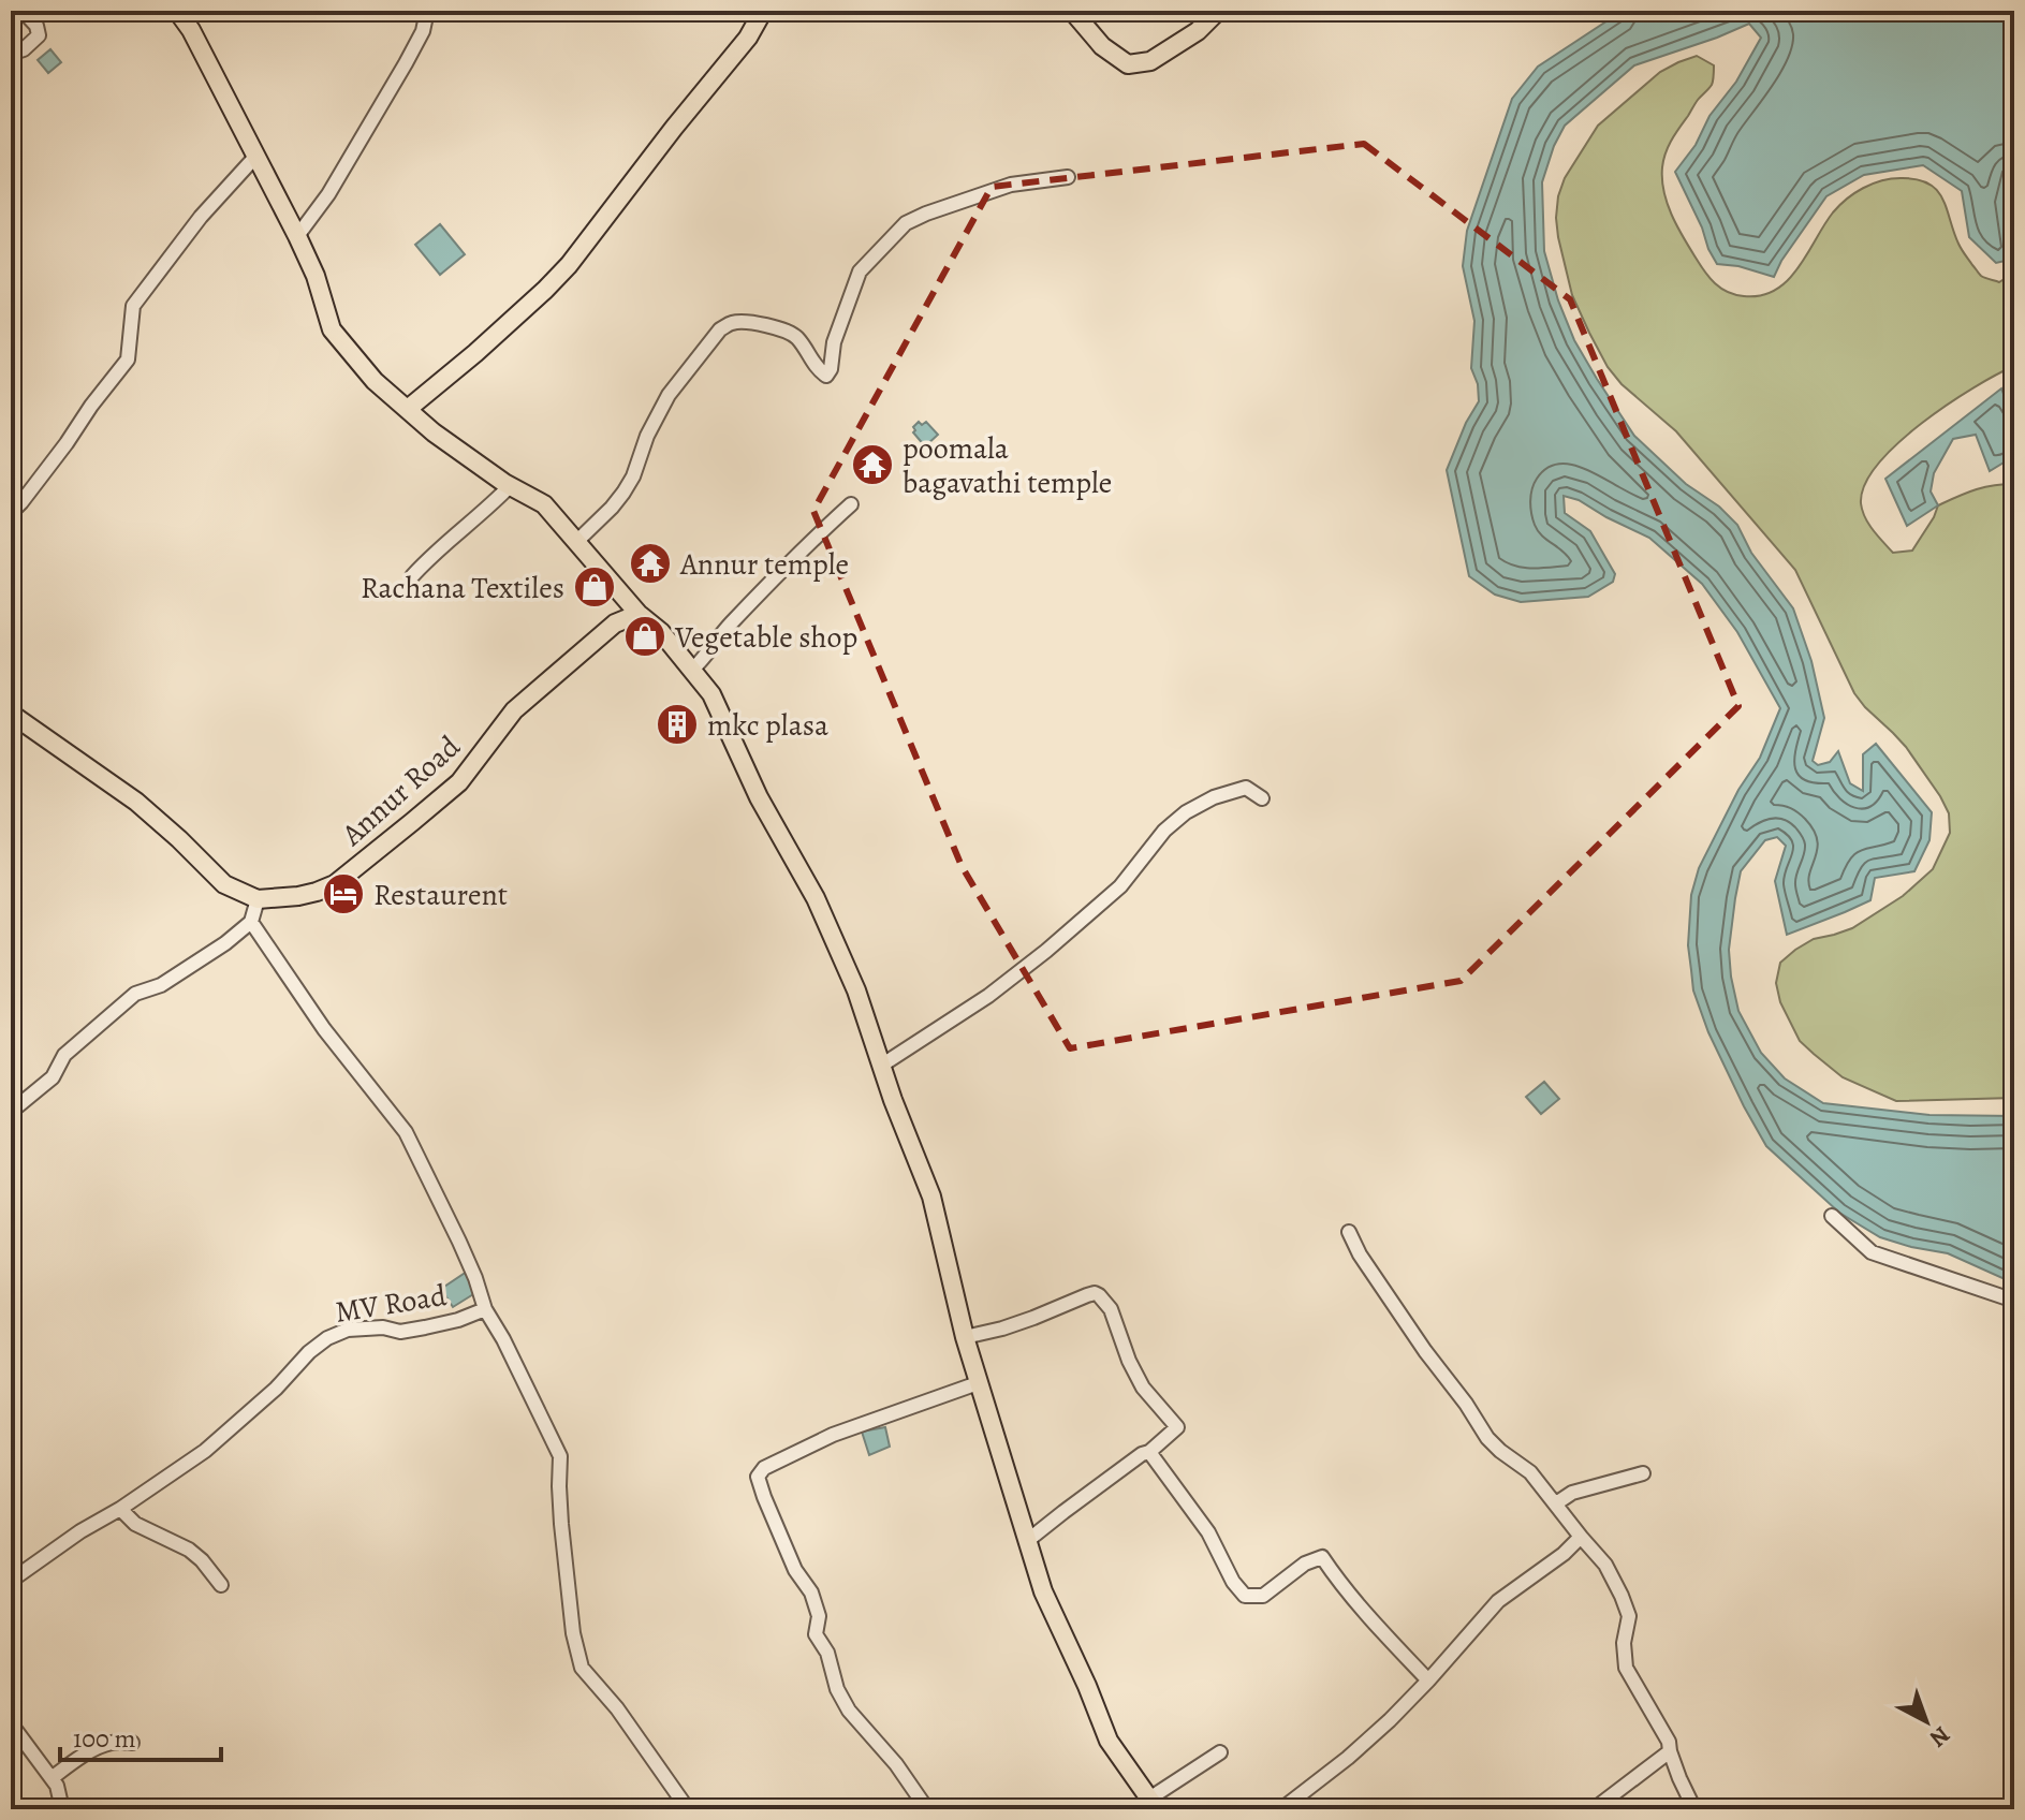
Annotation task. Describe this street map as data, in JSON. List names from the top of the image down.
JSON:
{
  "streets": {
    "main road": ["Annur Road"],
    "street": ["MV Road"]
  },
  "places": {
    "temple": ["poomala bagavathi temple", "Annur temple"],
    "shop": ["Rachana Textiles", "Vegetable shop"],
    "building": ["mkc plasa"],
    "hotel": ["Restaurent"]
  },
  "scale_bar": "100 m",
  "north": "bottom right"
}
